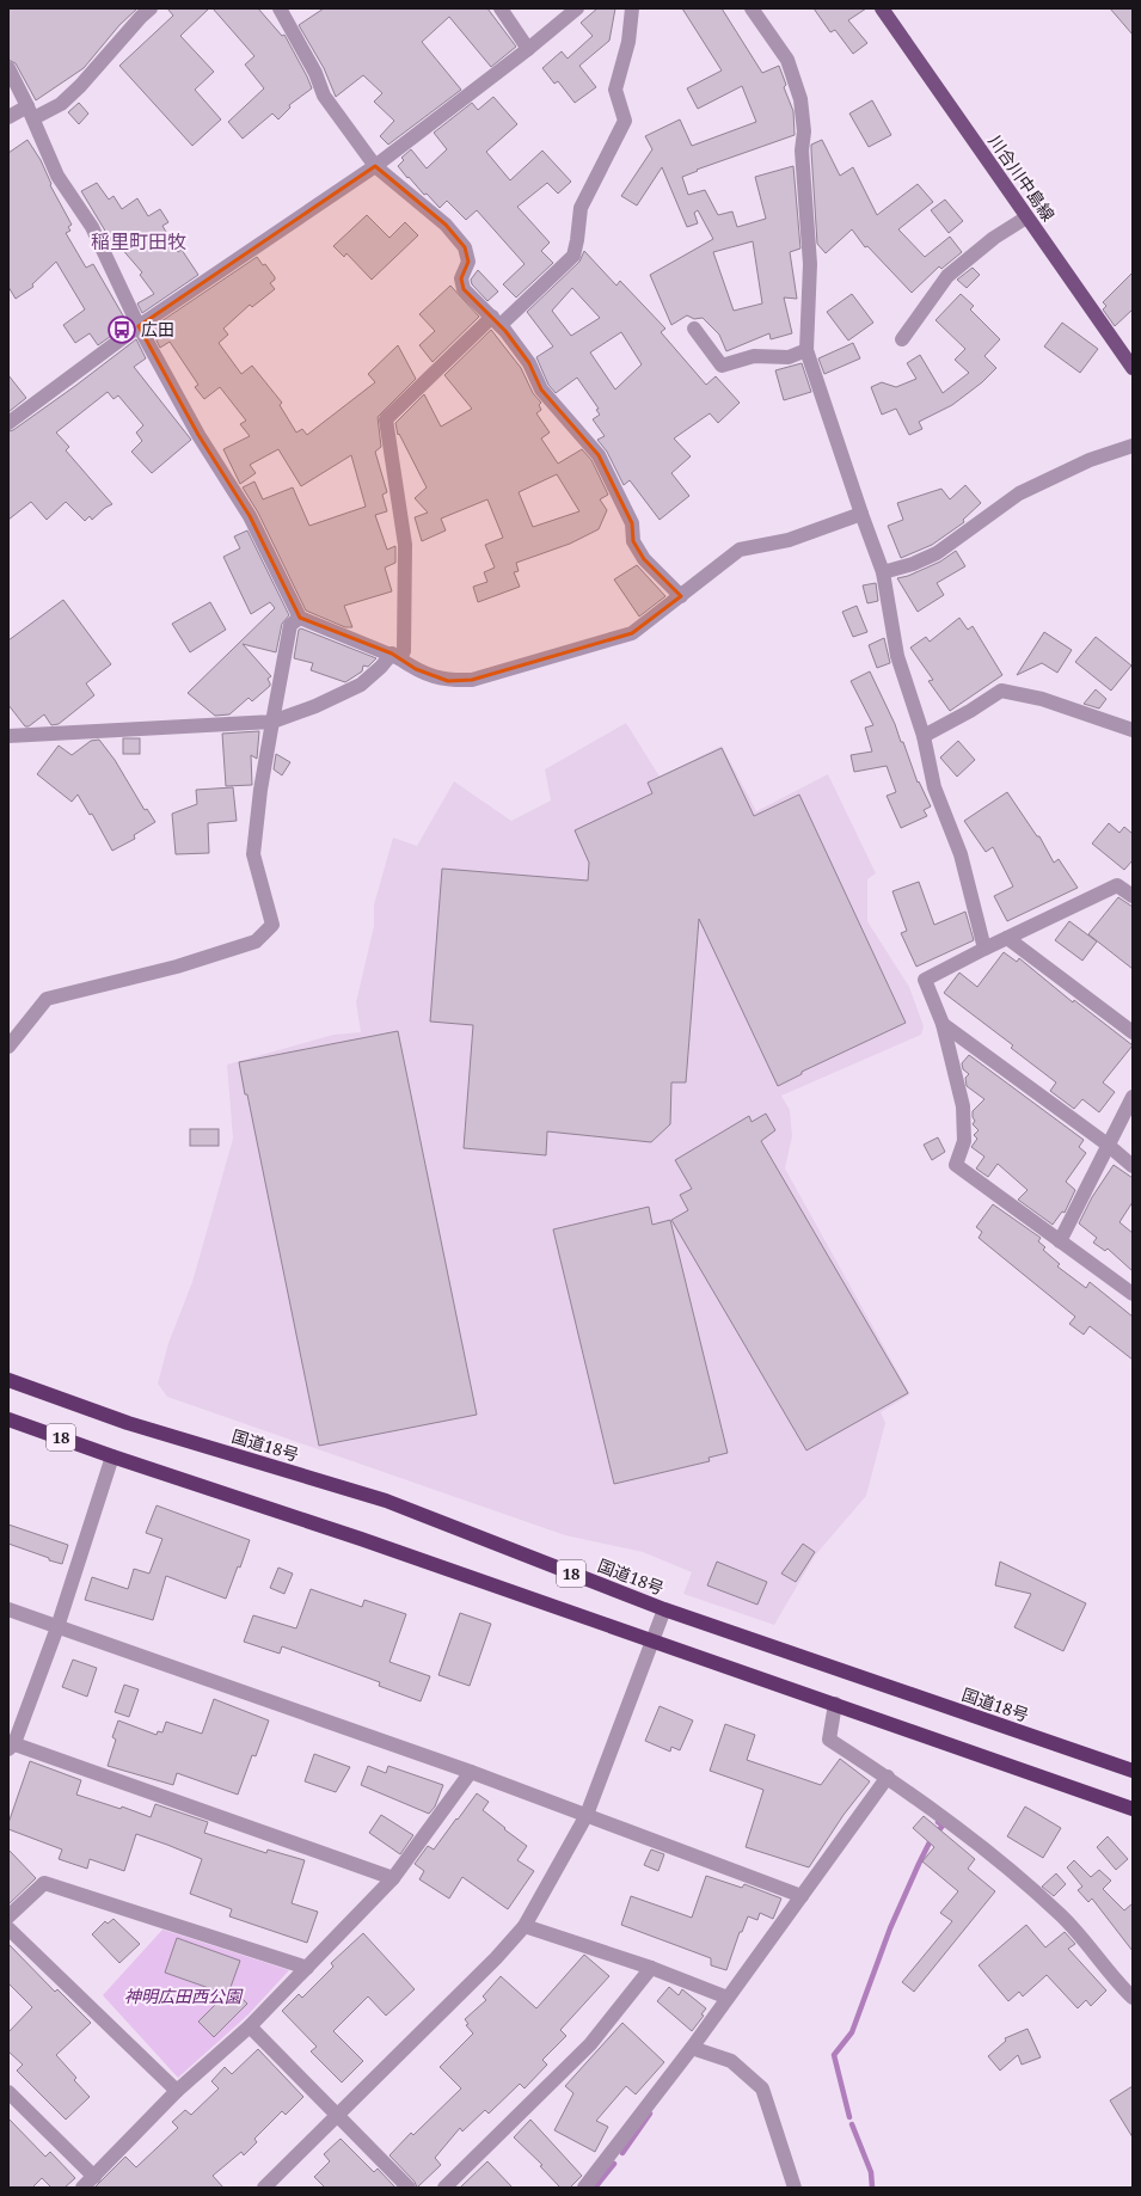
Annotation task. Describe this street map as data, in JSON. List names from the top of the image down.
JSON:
{
  "streets": {
    "highway": ["18", "国道18号"],
    "main road": ["川合川中島線"]
  },
  "districts": ["稲里町田牧"],
  "parks": ["神明広田西公園"],
  "places": {
    "bus stop": ["広田"]
  }
}
